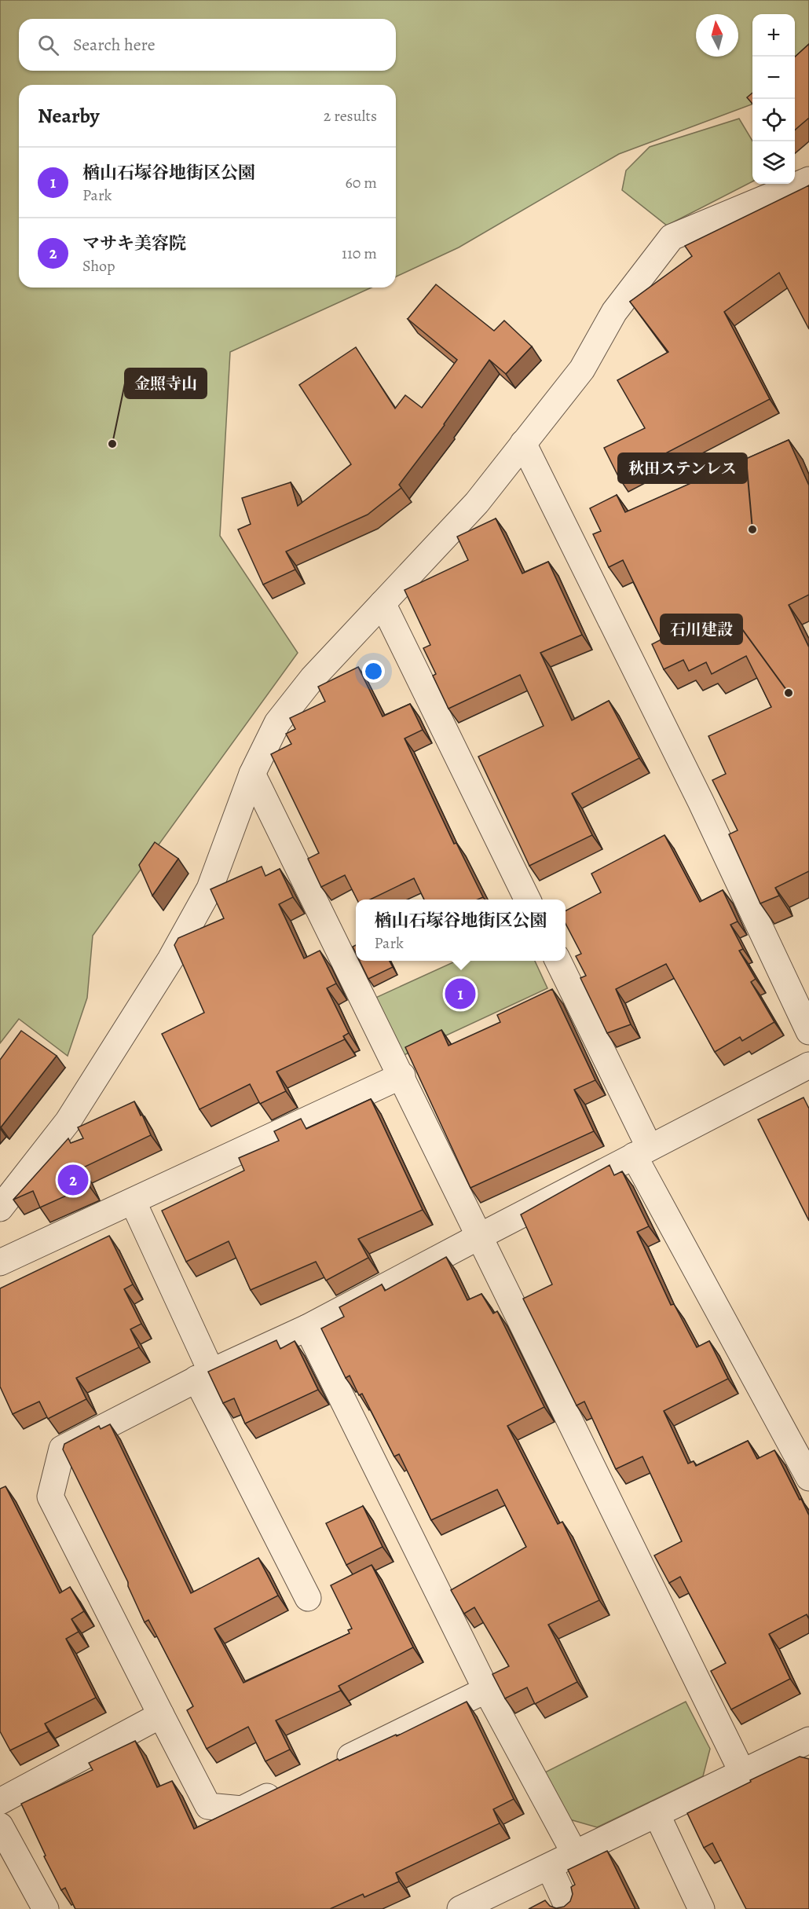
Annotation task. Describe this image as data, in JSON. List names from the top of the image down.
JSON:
{
  "places": ["金照寺山", "秋田ステンレス", "石川建設"],
  "north": "top",
  "page": {
    "map_buttons": ["+", "−"],
    "search": "Search here",
    "heading": ["Nearby", "2 results"],
    "list": [
      {
        "mark": "1",
        "name": "楢山石塚谷地街区公園",
        "note": "Park",
        "value": "60 m"
      },
      {
        "mark": "2",
        "name": "マサキ美容院",
        "note": "Shop",
        "value": "110 m"
      }
    ],
    "popup": ["楢山石塚谷地街区公園", "Park"],
    "pins": ["1", "2"]
  }
}
